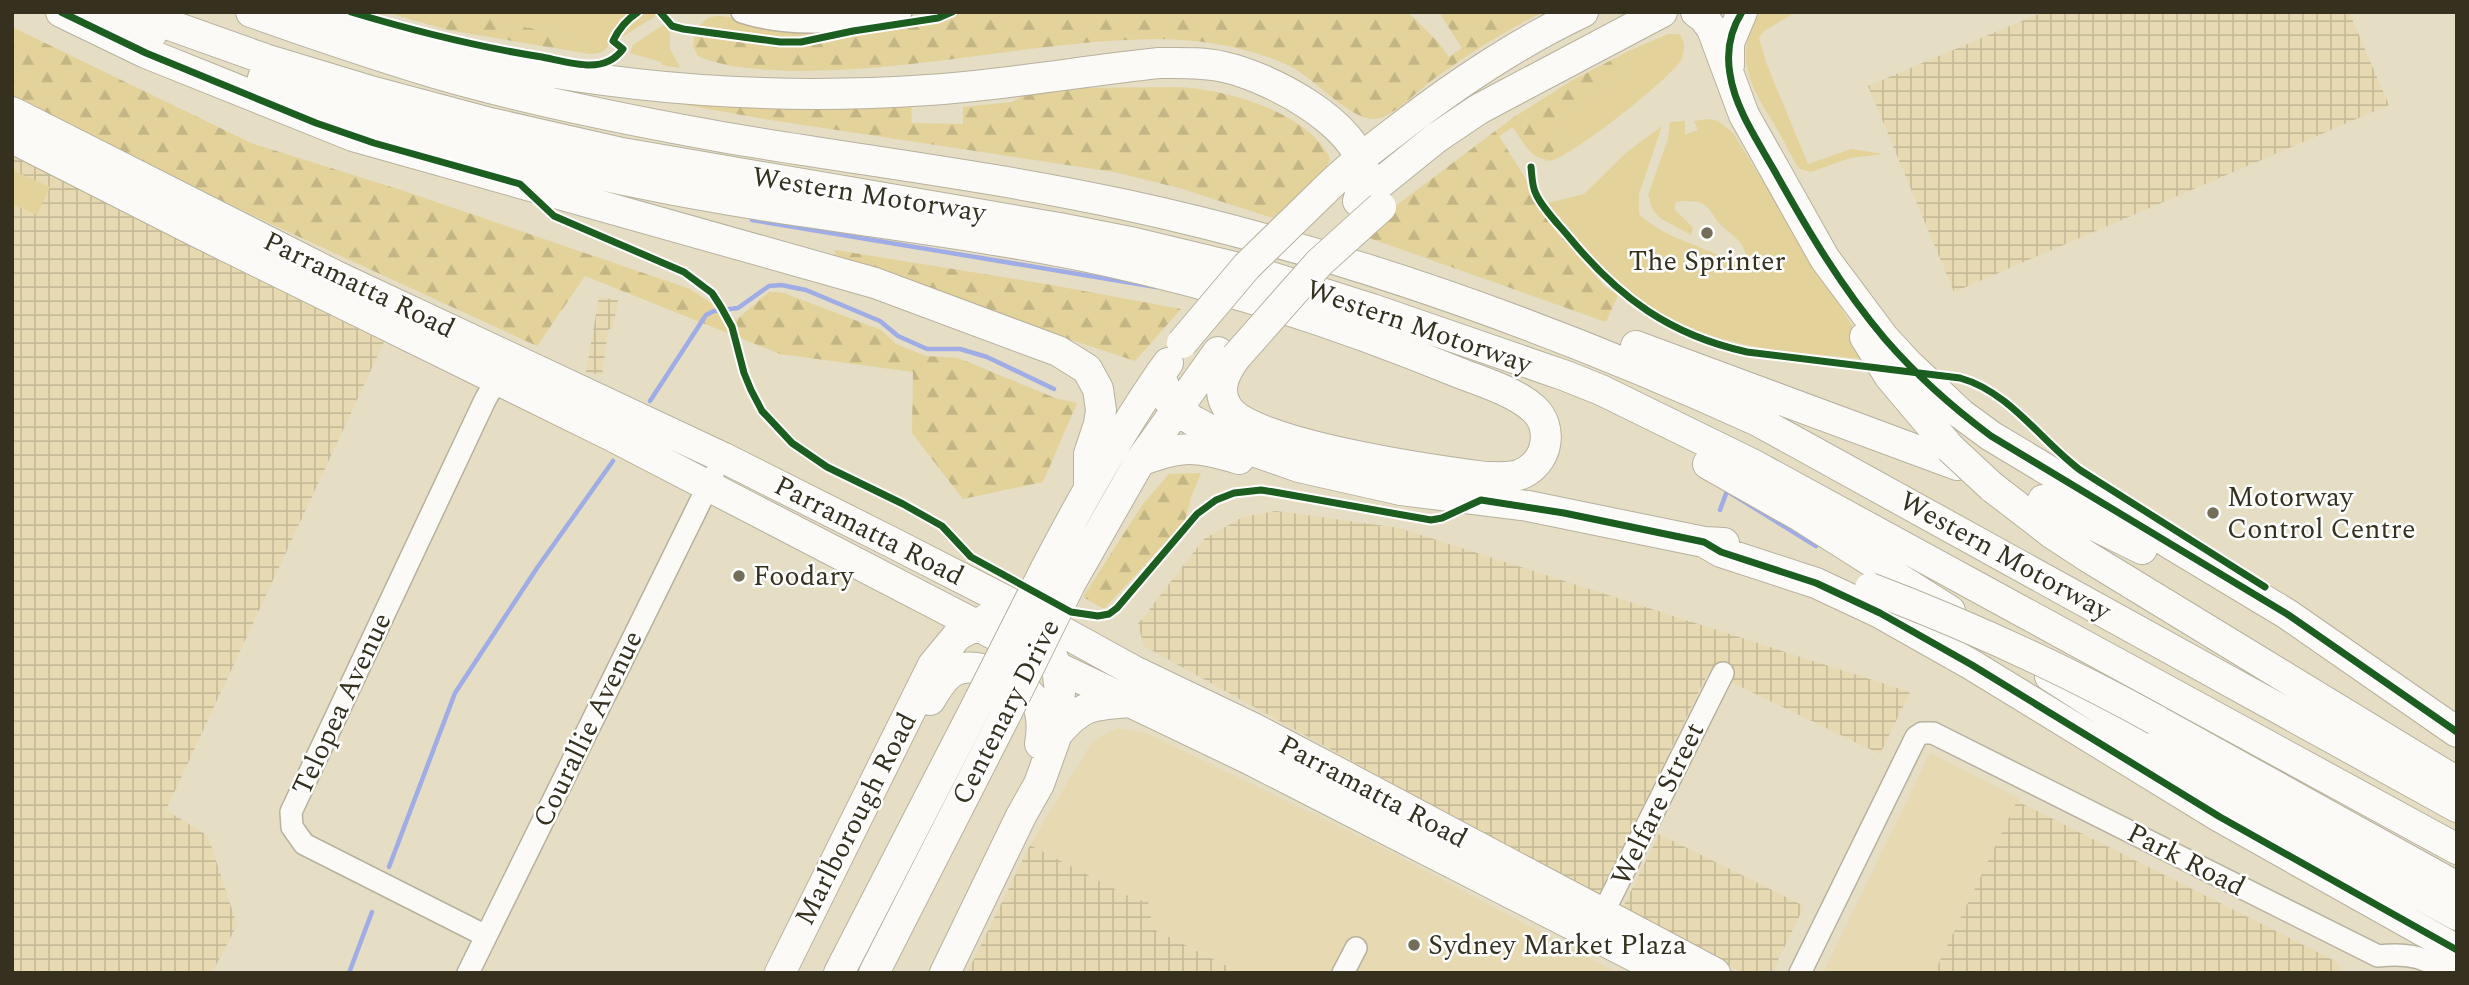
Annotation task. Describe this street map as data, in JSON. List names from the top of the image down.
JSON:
{
  "streets": {
    "highway": [
      "Western Motorway",
      "Parramatta Road",
      "Centenary Drive",
      "Marlborough Road"
    ],
    "street": [
      "Telopea Avenue",
      "Courallie Avenue",
      "Welfare Street",
      "Park Road"
    ]
  },
  "crossings": [
    ["Parramatta Road", "Telopea Avenue"],
    ["Parramatta Road", "Courallie Avenue"],
    ["Parramatta Road", "Welfare Street"],
    ["Parramatta Road", "Marlborough Road"],
    ["Telopea Avenue", "Courallie Avenue"]
  ],
  "places": [
    "The Sprinter",
    "Motorway Control Centre",
    "Foodary",
    "Sydney Market Plaza"
  ]
}
